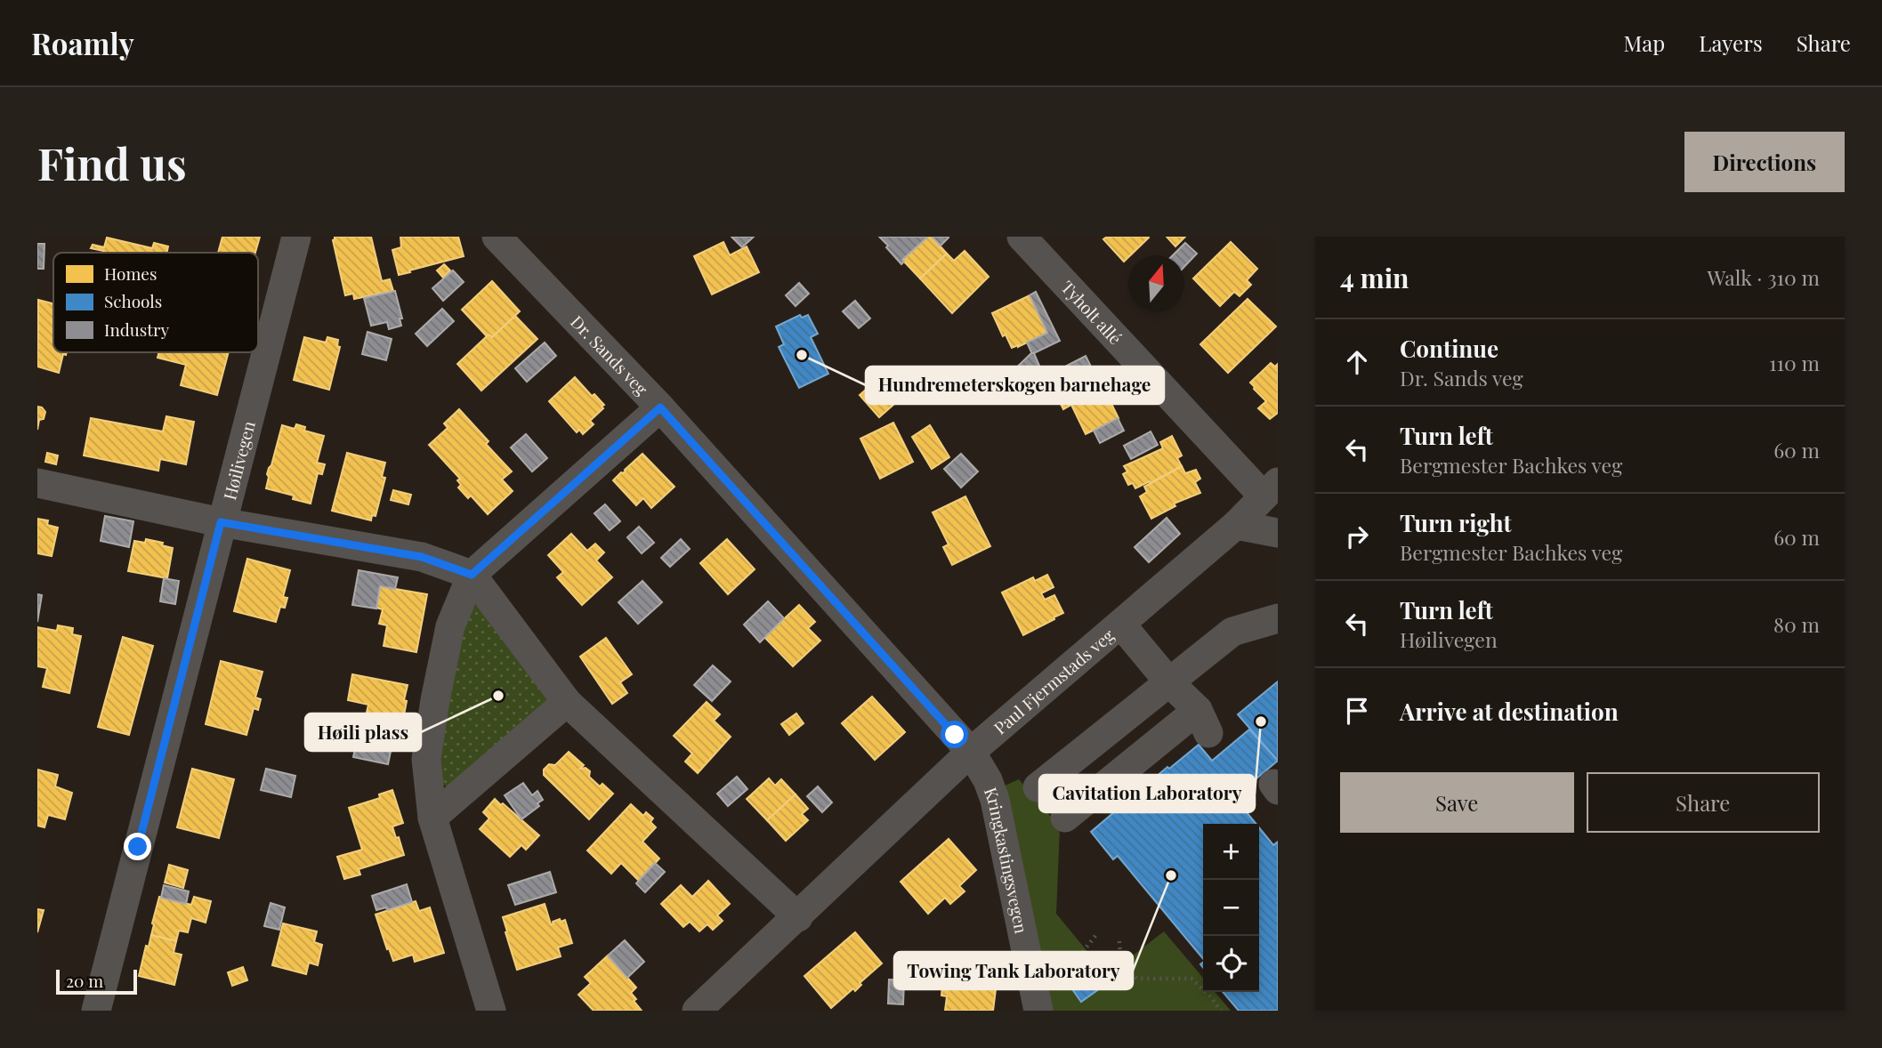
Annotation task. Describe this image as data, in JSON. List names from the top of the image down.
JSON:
{
  "streets": {
    "street": [
      "Tyholt allé",
      "Dr. Sands veg",
      "Høilivegen",
      "Paul Fjermstads veg",
      "Kringkastingsvegen"
    ]
  },
  "crossings": [
    ["Tyholt allé", "Paul Fjermstads veg"],
    ["Dr. Sands veg", "Paul Fjermstads veg"],
    ["Dr. Sands veg", "Kringkastingsvegen"],
    ["Paul Fjermstads veg", "Kringkastingsvegen"]
  ],
  "places": [
    "Hundremeterskogen barnehage",
    "Høili plass",
    "Cavitation Laboratory",
    "Towing Tank Laboratory"
  ],
  "legend": ["Homes", "Schools", "Industry"],
  "scale_bar": "20 m",
  "north": "top",
  "page": {
    "header": "Roamly",
    "nav": ["Map", "Layers", "Share"],
    "buttons": [
      "Directions",
      ["Save", "Share"]
    ],
    "title": "Find us",
    "heading": ["4 min", "Walk · 310 m"],
    "list": [
      ["Continue", "Dr. Sands veg", "110 m"],
      ["Turn left", "Bergmester Bachkes veg", "60 m"],
      ["Turn right", "Bergmester Bachkes veg", "60 m"],
      ["Turn left", "Høilivegen", "80 m"],
      "Arrive at destination"
    ],
    "map_buttons": ["+", "−"],
    "scale": "20 m"
  }
}
